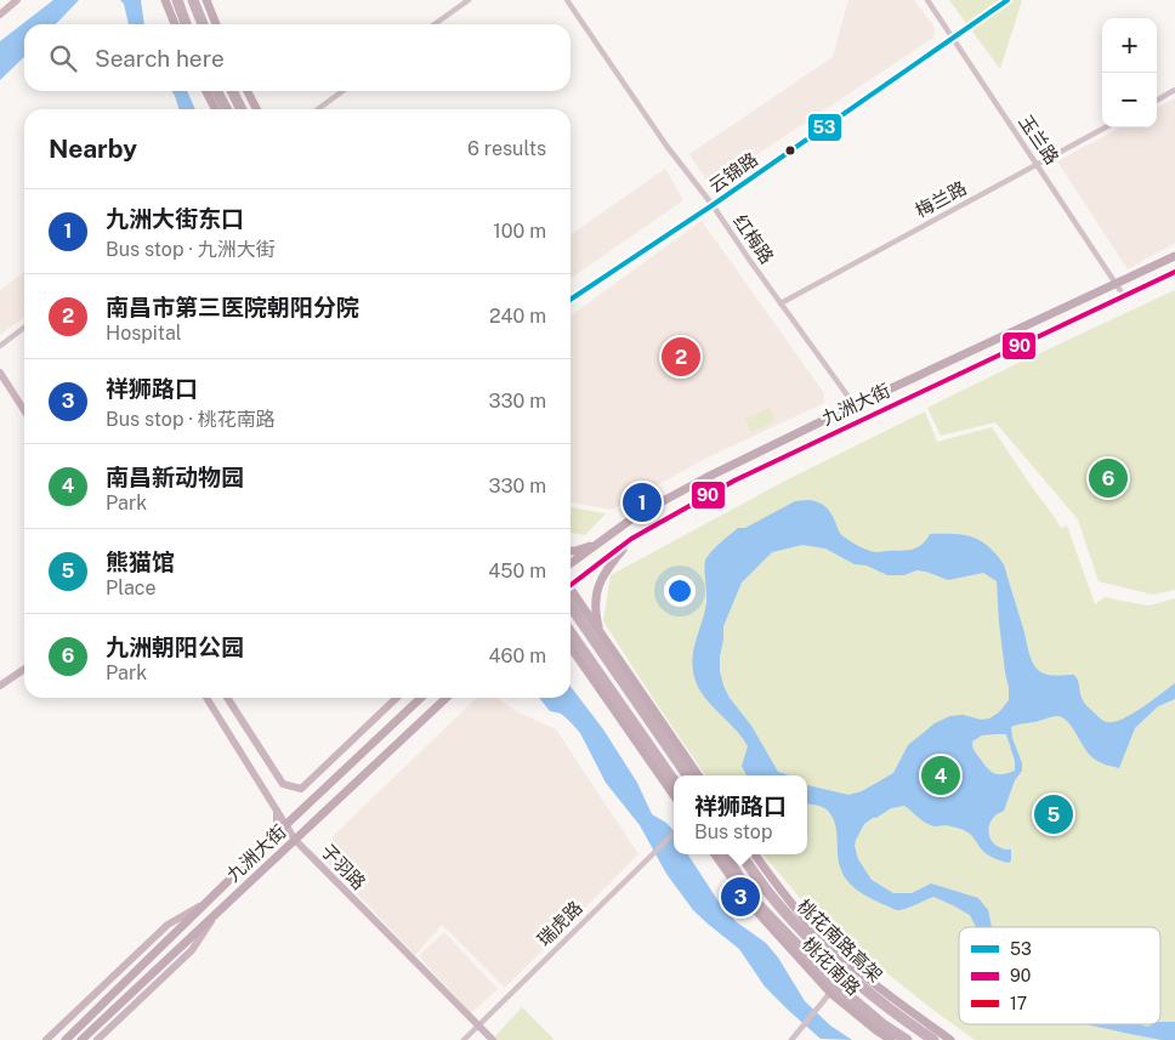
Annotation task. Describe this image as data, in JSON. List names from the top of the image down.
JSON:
{
  "streets": {
    "highway": ["桃花南路高架"],
    "main road": ["九洲大街", "桃花南路"],
    "street": [
      "玉兰路",
      "云锦路",
      "梅兰路",
      "红梅路",
      "子羽路",
      "瑞虎路"
    ]
  },
  "crossings": [
    ["玉兰路", "云锦路"],
    ["玉兰路", "梅兰路"],
    ["玉兰路", "九洲大街"],
    ["云锦路", "红梅路"],
    ["梅兰路", "红梅路"],
    ["红梅路", "九洲大街"],
    ["九洲大街", "子羽路"],
    ["子羽路", "瑞虎路"]
  ],
  "lines": ["transit line 53", "transit line 90"],
  "legend": ["53", "90", "17"],
  "page": {
    "map_buttons": ["+", "−"],
    "search": "Search here",
    "heading": ["Nearby", "6 results"],
    "list": [
      {
        "mark": "1",
        "name": "九洲大街东口",
        "note": "Bus stop · 九洲大街",
        "value": "100 m"
      },
      {
        "mark": "2",
        "name": "南昌市第三医院朝阳分院",
        "note": "Hospital",
        "value": "240 m"
      },
      {
        "mark": "3",
        "name": "祥狮路口",
        "note": "Bus stop · 桃花南路",
        "value": "330 m"
      },
      {
        "mark": "4",
        "name": "南昌新动物园",
        "note": "Park",
        "value": "330 m"
      },
      {
        "mark": "5",
        "name": "熊猫馆",
        "note": "Place",
        "value": "450 m"
      },
      {
        "mark": "6",
        "name": "九洲朝阳公园",
        "note": "Park",
        "value": "460 m"
      }
    ],
    "pins": [
      "2",
      "6",
      "1",
      "4",
      "5",
      "3"
    ],
    "popup": ["祥狮路口", "Bus stop"]
  }
}
